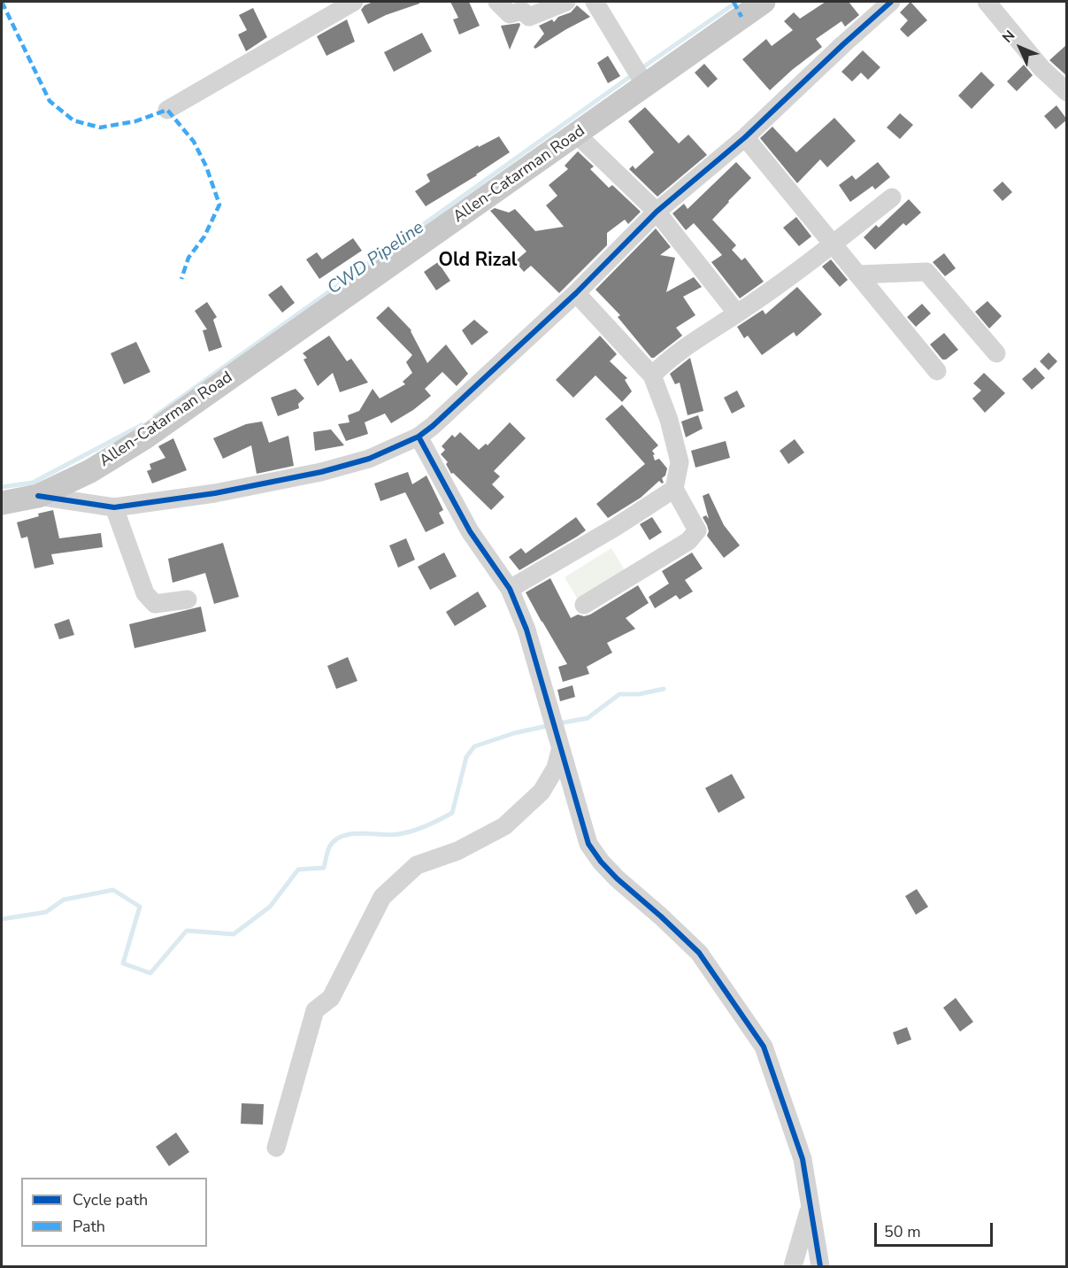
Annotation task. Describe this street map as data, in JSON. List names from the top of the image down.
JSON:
{
  "streets": {
    "main road": ["Allen-Catarman Road"]
  },
  "districts": ["Old Rizal"],
  "water": ["CWD Pipeline"],
  "legend": ["Cycle path", "Path"],
  "scale_bar": "50 m",
  "north": "top left"
}
